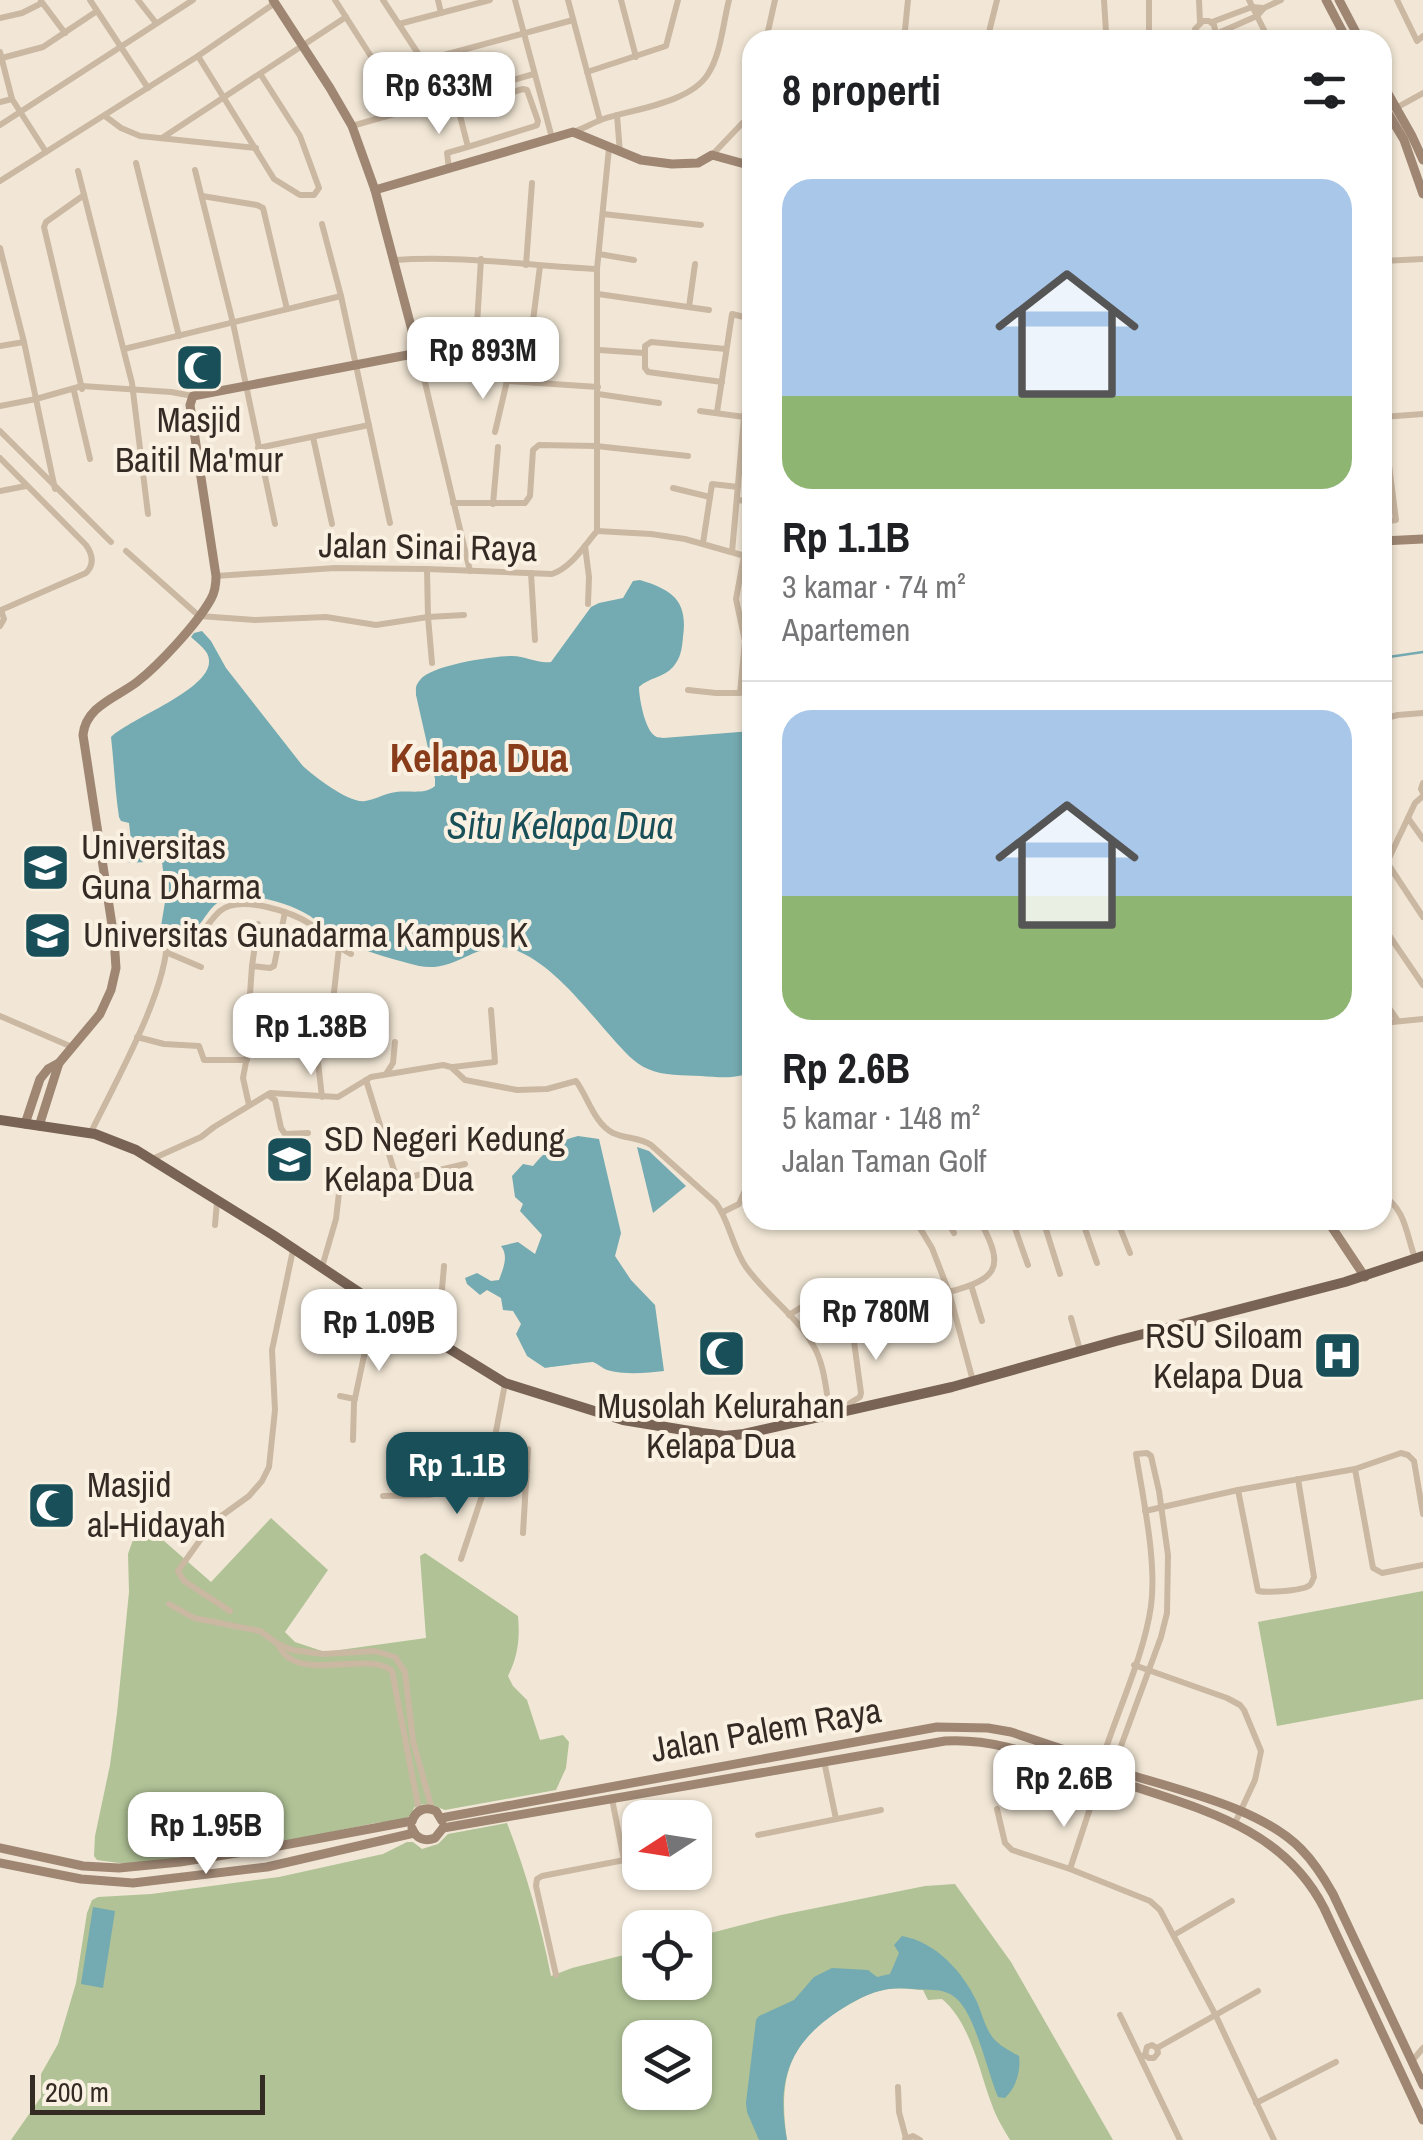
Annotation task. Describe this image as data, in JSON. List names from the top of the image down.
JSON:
{
  "streets": {
    "street": ["Jalan Sinai Raya", "Jalan Palem Raya"]
  },
  "districts": ["Kelapa Dua"],
  "water": ["Situ Kelapa Dua"],
  "places": {
    "mosque": ["Masjid Baitil Ma'mur", "Musolah Kelurahan Kelapa Dua", "Masjid al-Hidayah"],
    "school or university": ["Universitas Guna Dharma", "Universitas Gunadarma Kampus K", "SD Negeri Kedung Kelapa Dua"],
    "hospital": ["RSU Siloam Kelapa Dua"]
  },
  "scale_bar": "200 m",
  "north": "left",
  "page": {
    "heading": "8 properti",
    "price": [
      "Rp 633M",
      "Rp 893M",
      "Rp 1.38B",
      "Rp 780M",
      "Rp 1.09B",
      "Rp 1.1B",
      "Rp 2.6B",
      "Rp 1.95B"
    ],
    "list": [
      {
        "name": "Rp 1.1B",
        "note": "3 kamar · 74 m² · Apartemen"
      },
      {
        "name": "Rp 2.6B",
        "note": "5 kamar · 148 m² · Jalan Taman Golf"
      }
    ],
    "scale": "200 m"
  }
}
